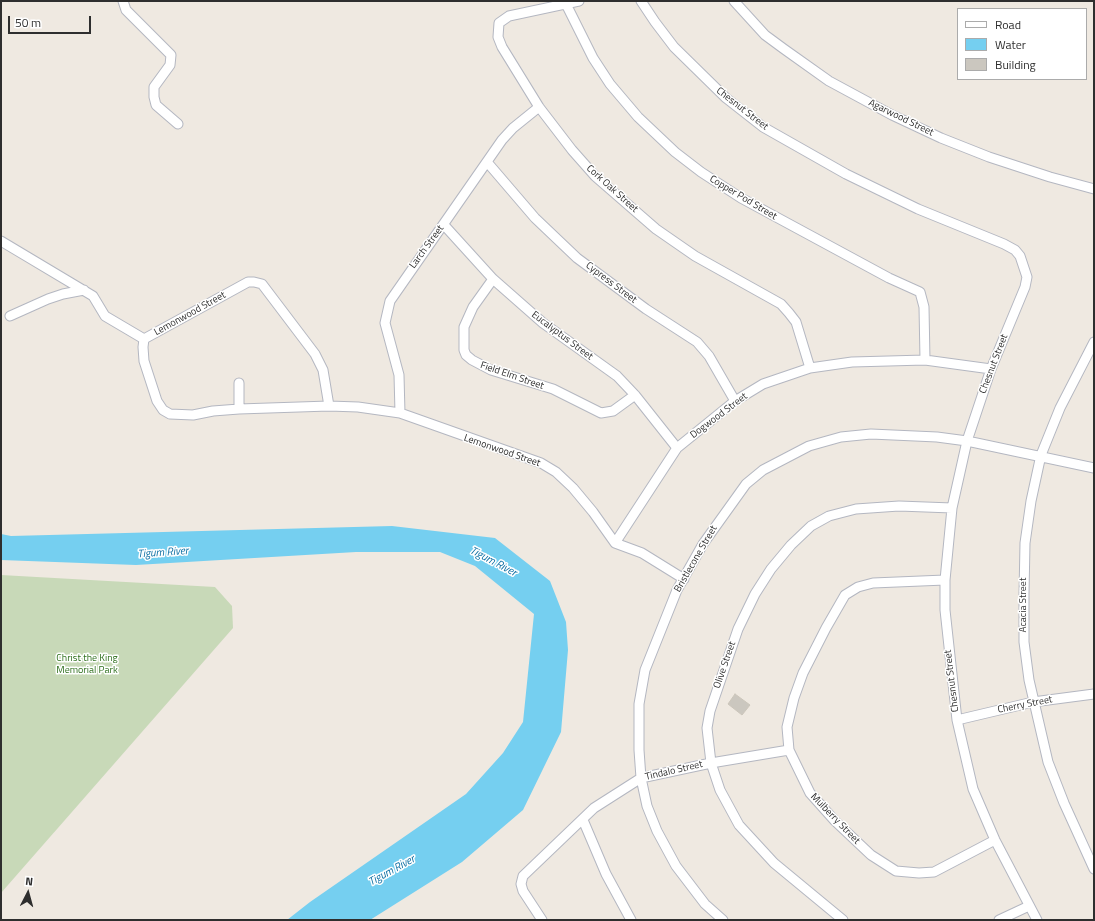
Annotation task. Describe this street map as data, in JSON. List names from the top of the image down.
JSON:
{
  "streets": {
    "street": [
      "Chesnut Street",
      "Agarwood Street",
      "Cork Oak Street",
      "Copper Pod Street",
      "Larch Street",
      "Cypress Street",
      "Lemonwood Street",
      "Eucalyptus Street",
      "Field Elm Street",
      "Dogwood Street",
      "Bristlecone Street",
      "Acacia Street",
      "Olive Street",
      "Cherry Street",
      "Tindalo Street",
      "Mulberry Street"
    ]
  },
  "crossings": [
    ["Chesnut Street", "Dogwood Street"],
    ["Chesnut Street", "Bristlecone Street"],
    ["Chesnut Street", "Olive Street"],
    ["Chesnut Street", "Cherry Street"],
    ["Chesnut Street", "Mulberry Street"],
    ["Cork Oak Street", "Copper Pod Street"],
    ["Cork Oak Street", "Larch Street"],
    ["Cork Oak Street", "Dogwood Street"],
    ["Copper Pod Street", "Dogwood Street"],
    ["Larch Street", "Cypress Street"],
    ["Larch Street", "Lemonwood Street"],
    ["Larch Street", "Eucalyptus Street"],
    ["Cypress Street", "Dogwood Street"],
    ["Lemonwood Street", "Dogwood Street"],
    ["Eucalyptus Street", "Field Elm Street"],
    ["Eucalyptus Street", "Dogwood Street"],
    ["Bristlecone Street", "Acacia Street"],
    ["Bristlecone Street", "Tindalo Street"],
    ["Acacia Street", "Cherry Street"],
    ["Olive Street", "Tindalo Street"],
    ["Tindalo Street", "Mulberry Street"]
  ],
  "water": ["Tigum River"],
  "parks": ["Christ the King Memorial Park"],
  "legend": ["Road", "Water", "Building"],
  "scale_bar": "50 m",
  "north": "top"
}
